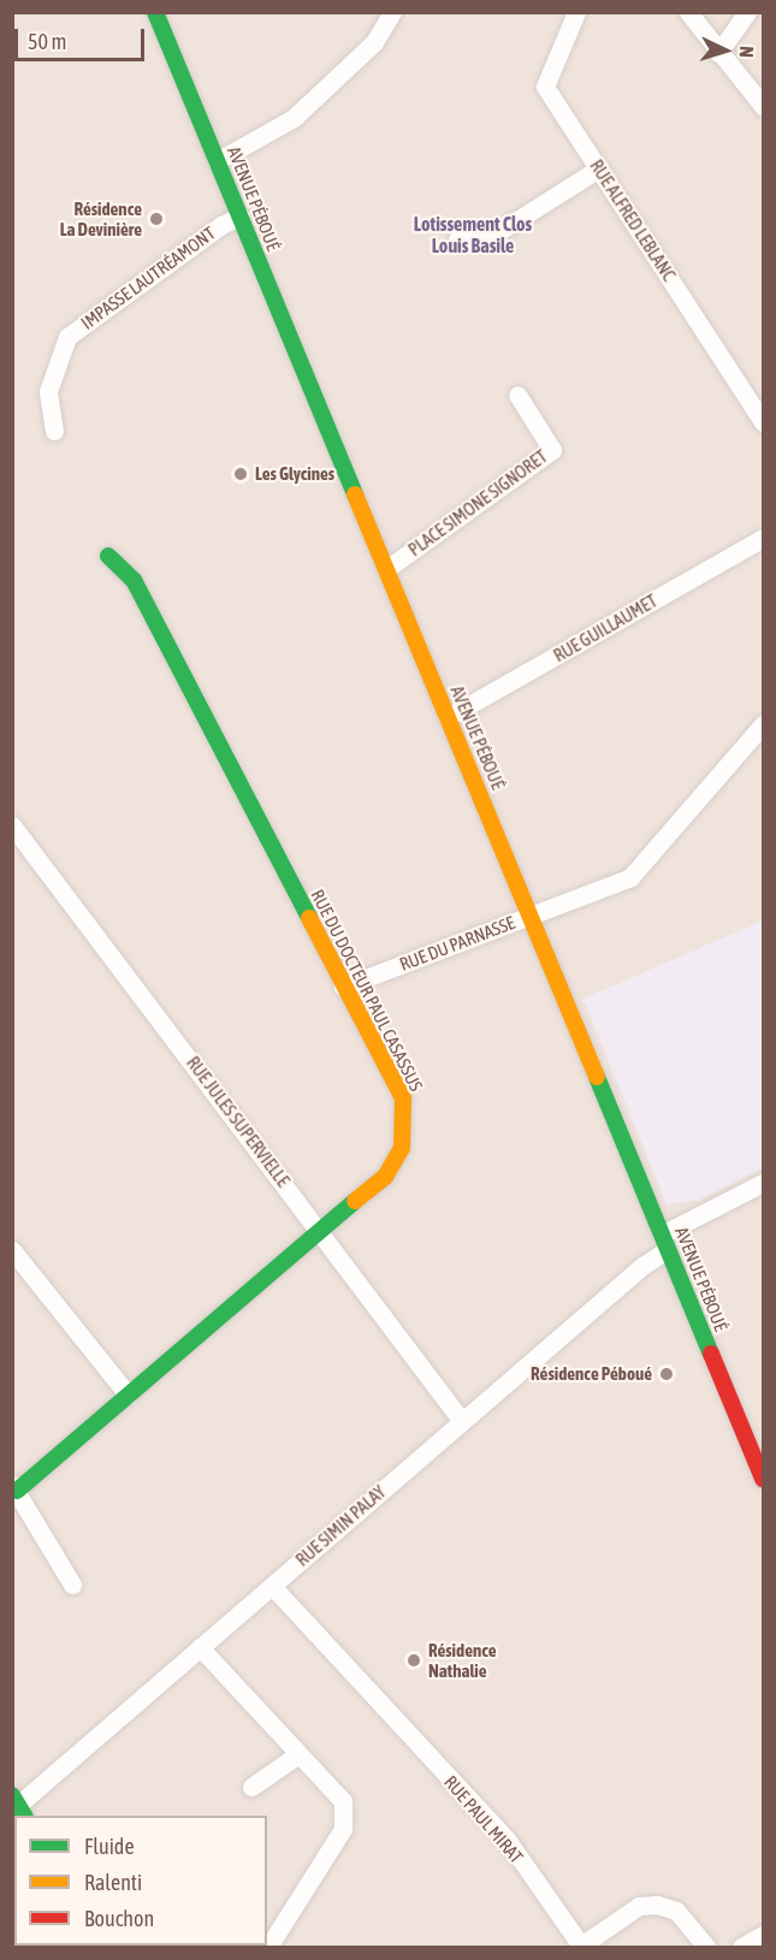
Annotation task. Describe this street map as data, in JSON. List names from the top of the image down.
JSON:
{
  "streets": {
    "street": [
      "AVENUE PÉBOUÉ",
      "RUE ALFRED LEBLANC",
      "IMPASSE LAUTRÉAMONT",
      "PLACE SIMONE SIGNORET",
      "RUE GUILLAUMET",
      "RUE DU PARNASSE",
      "RUE DU DOCTEUR PAUL CASASSUS",
      "RUE JULES SUPERVIELLE",
      "RUE SIMIN PALAY",
      "RUE PAUL MIRAT"
    ]
  },
  "crossings": [
    ["AVENUE PÉBOUÉ", "IMPASSE LAUTRÉAMONT"],
    ["AVENUE PÉBOUÉ", "PLACE SIMONE SIGNORET"],
    ["AVENUE PÉBOUÉ", "RUE GUILLAUMET"],
    ["AVENUE PÉBOUÉ", "RUE DU PARNASSE"],
    ["AVENUE PÉBOUÉ", "RUE SIMIN PALAY"],
    ["RUE DU PARNASSE", "RUE DU DOCTEUR PAUL CASASSUS"],
    ["RUE DU DOCTEUR PAUL CASASSUS", "RUE JULES SUPERVIELLE"],
    ["RUE JULES SUPERVIELLE", "RUE SIMIN PALAY"],
    ["RUE SIMIN PALAY", "RUE PAUL MIRAT"]
  ],
  "districts": ["Lotissement Clos Louis Basile"],
  "places": [
    "Résidence La Devinière",
    "Les Glycines",
    "Résidence Péboué",
    "Résidence Nathalie"
  ],
  "legend": ["Fluide", "Ralenti", "Bouchon"],
  "scale_bar": "50 m",
  "north": "right"
}
